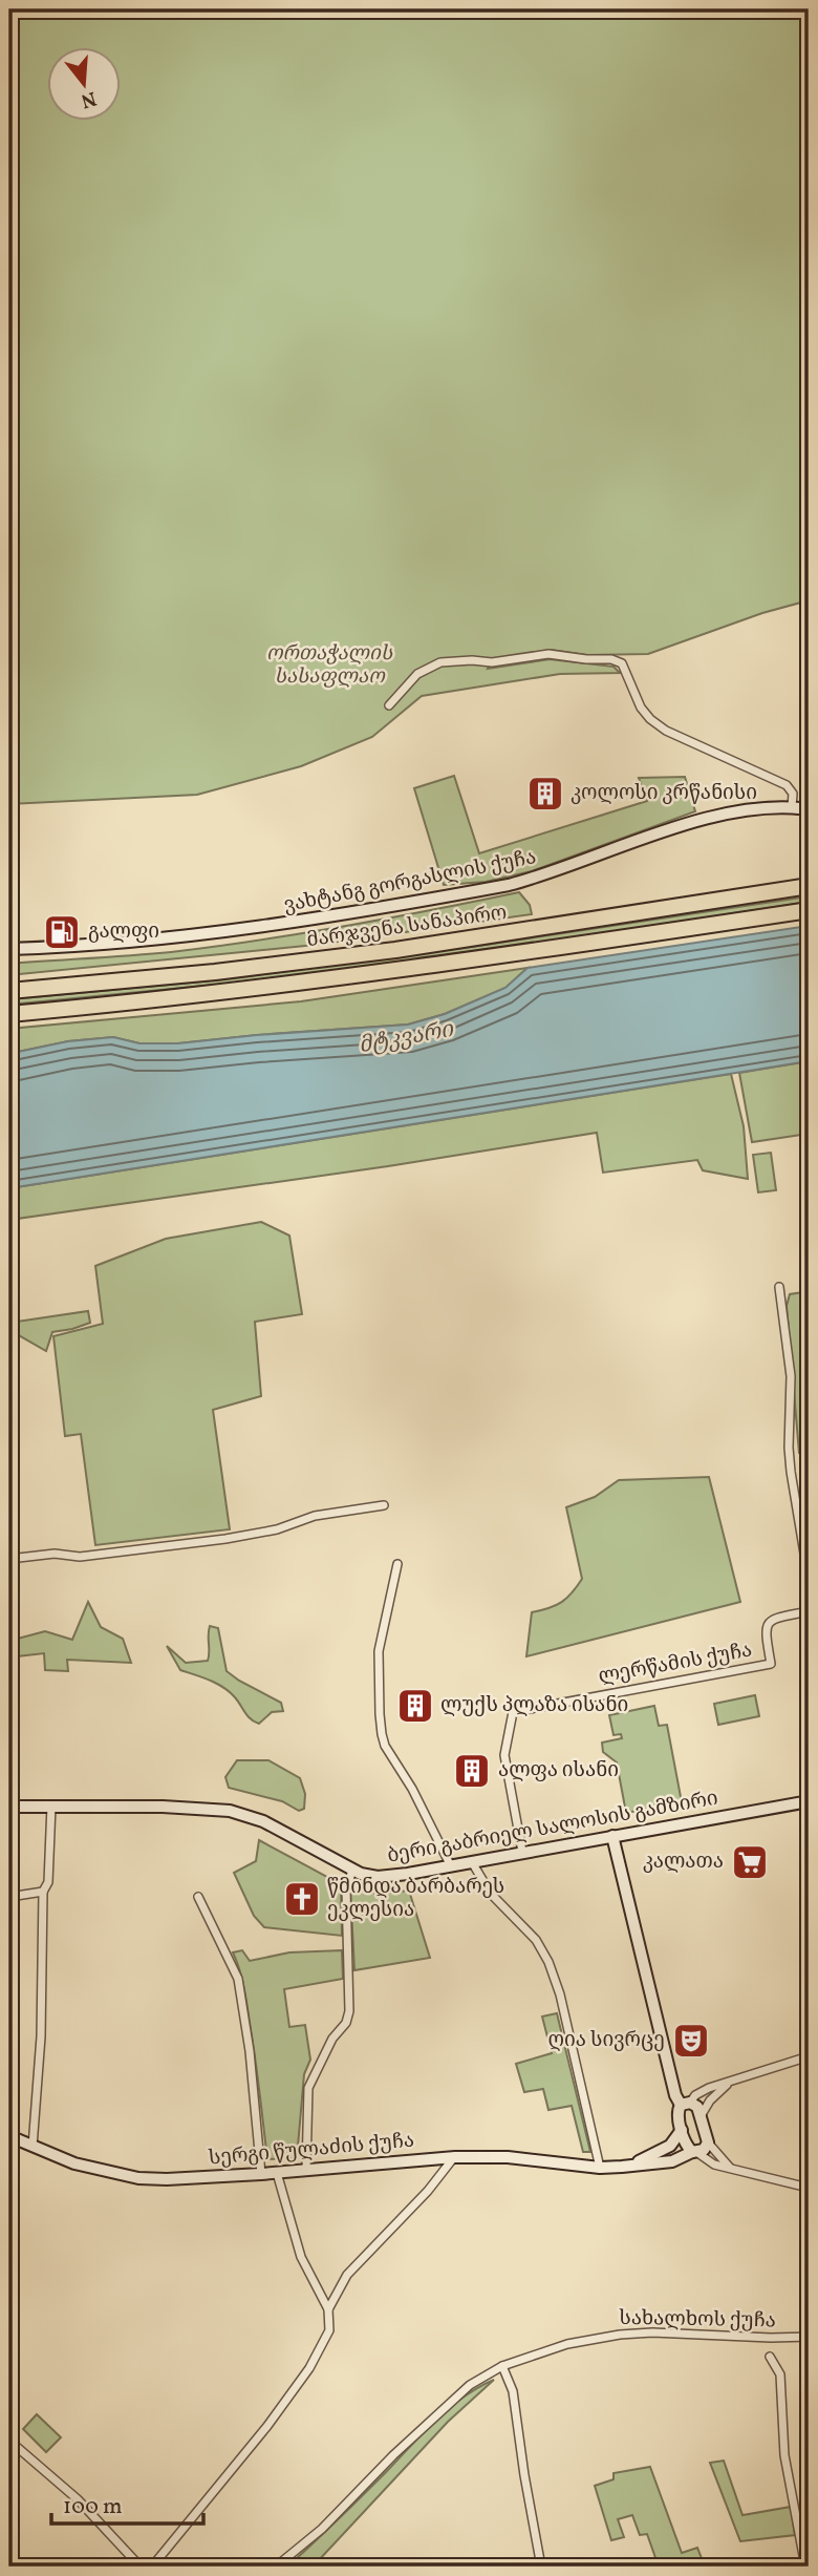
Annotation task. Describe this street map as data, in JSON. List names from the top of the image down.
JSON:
{
  "streets": {
    "highway": ["მარჯვენა სანაპირო"],
    "street": [
      "ვახტანგ გორგასლის ქუჩა",
      "ლერწამის ქუჩა",
      "ბერი გაბრიელ სალოსის გამზირი",
      "სერგი წულაძის ქუჩა",
      "სახალხოს ქუჩა"
    ]
  },
  "crossings": [
    ["ლერწამის ქუჩა", "ბერი გაბრიელ სალოსის გამზირი"]
  ],
  "water": ["მტკვარი"],
  "parks": ["ორთაჭალის სასაფლაო"],
  "places": {
    "building": ["კოლოსი კრწანისი", "ლუქს პლაზა ისანი", "ალფა ისანი"],
    "fuel station": ["გალფი"],
    "supermarket": ["კალათა"],
    "church": ["წმინდა ბარბარეს ეკლესია"],
    "theatre": ["ღია სივრცე"]
  },
  "scale_bar": "100 m",
  "north": "bottom"
}
